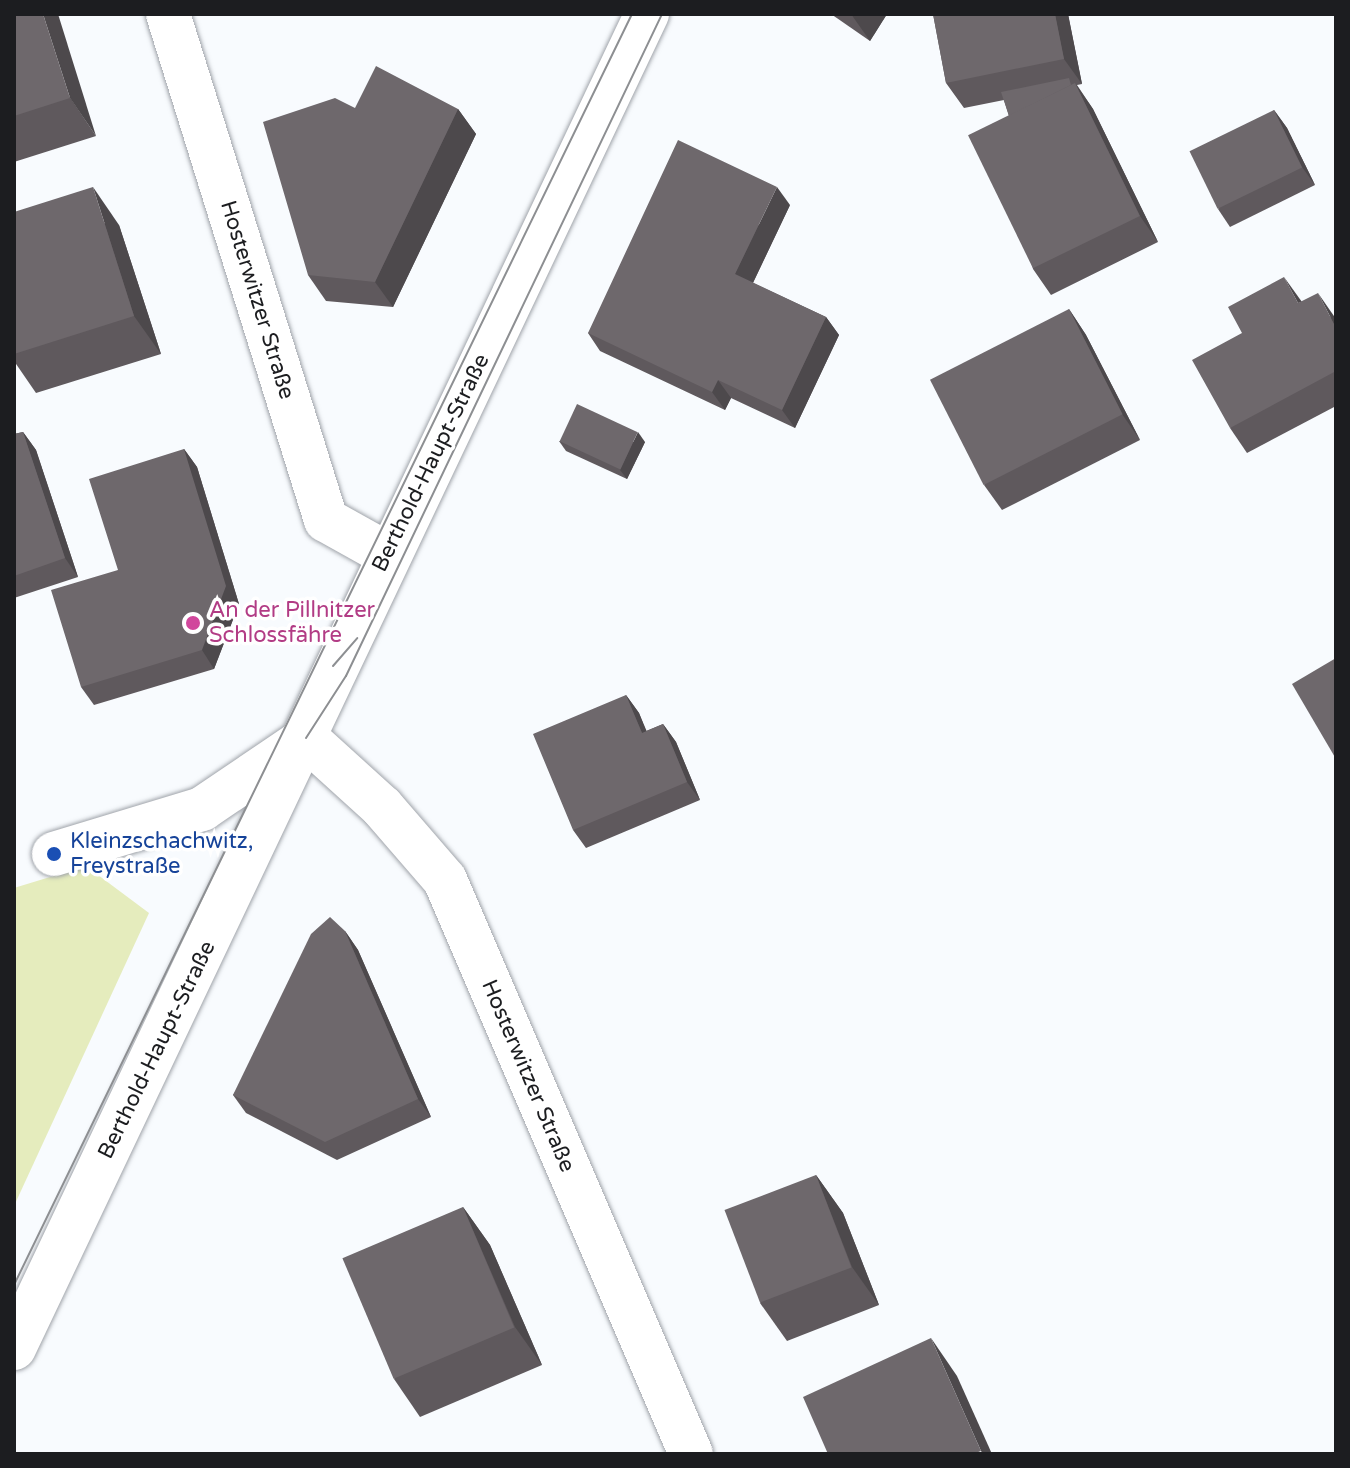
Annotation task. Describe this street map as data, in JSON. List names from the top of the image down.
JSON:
{
  "streets": {
    "street": ["Hosterwitzer Straße", "Berthold-Haupt-Straße"]
  },
  "crossings": [
    ["Hosterwitzer Straße", "Berthold-Haupt-Straße"]
  ],
  "places": ["An der Pillnitzer Schlossfähre", "Kleinzschachwitz, Freystraße"]
}
